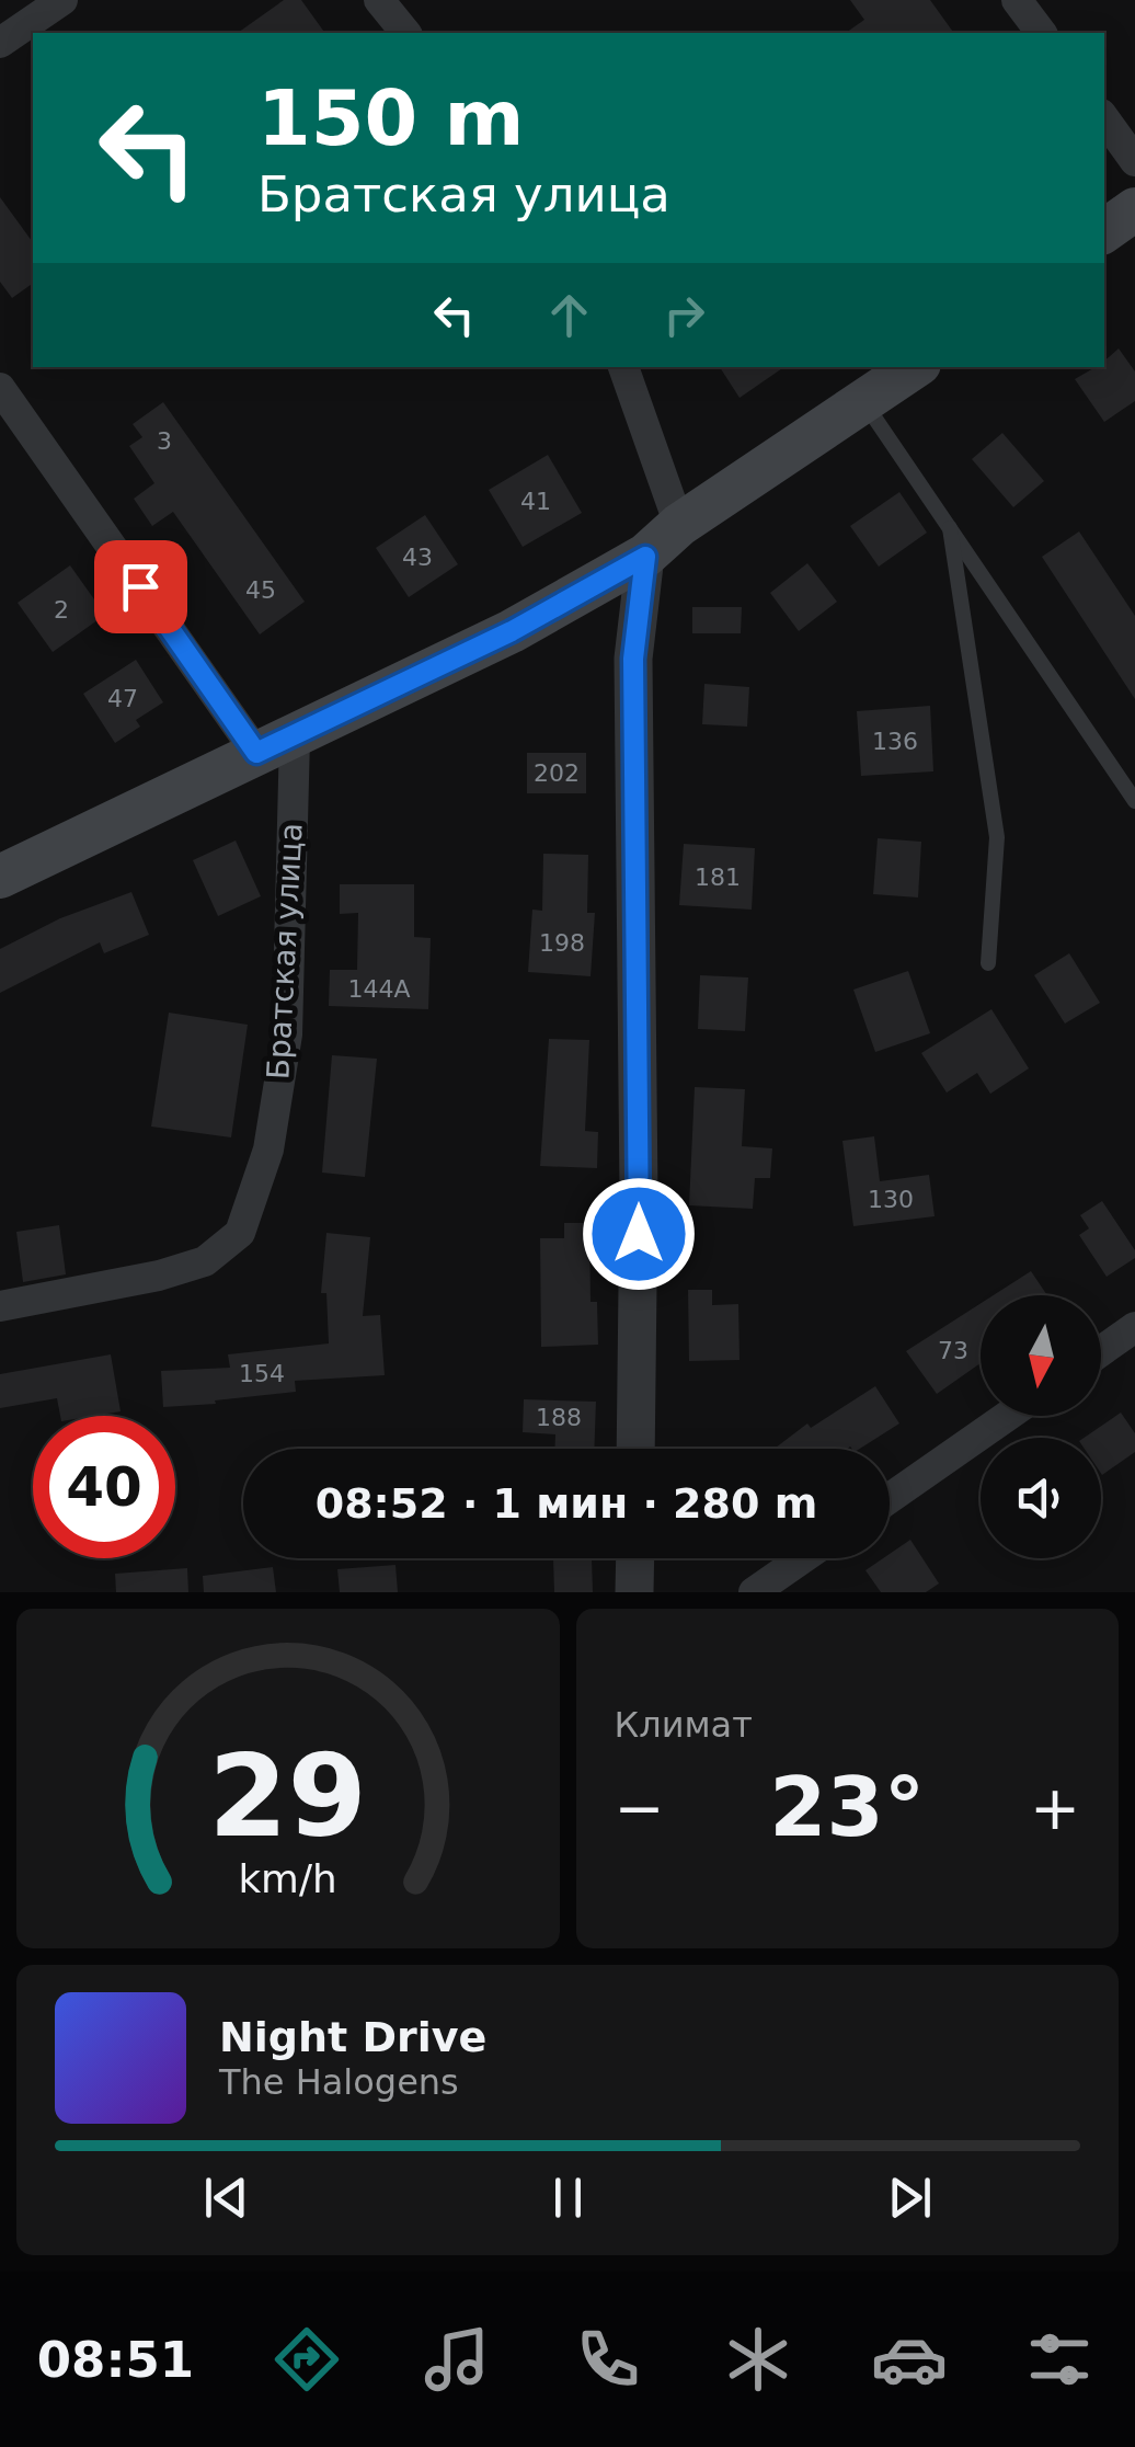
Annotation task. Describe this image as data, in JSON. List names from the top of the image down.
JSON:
{
  "streets": {
    "street": ["Братская улица"]
  },
  "house_numbers": [
    "3",
    "41",
    "43",
    "45",
    "2",
    "47",
    "136",
    "202",
    "181",
    "198",
    "144А",
    "130",
    "73",
    "154",
    "188"
  ],
  "north": "bottom",
  "page": {
    "turn": ["150 m", "Братская улица"],
    "limit": "40",
    "trip": "08:52 · 1 мин · 280 m",
    "tile": "Климат",
    "heat": ["−", "23°", "+"],
    "song": ["Night Drive", "The Halogens"],
    "tabs": "08:51",
    "gauge": ["29", "km/h"]
  }
}
